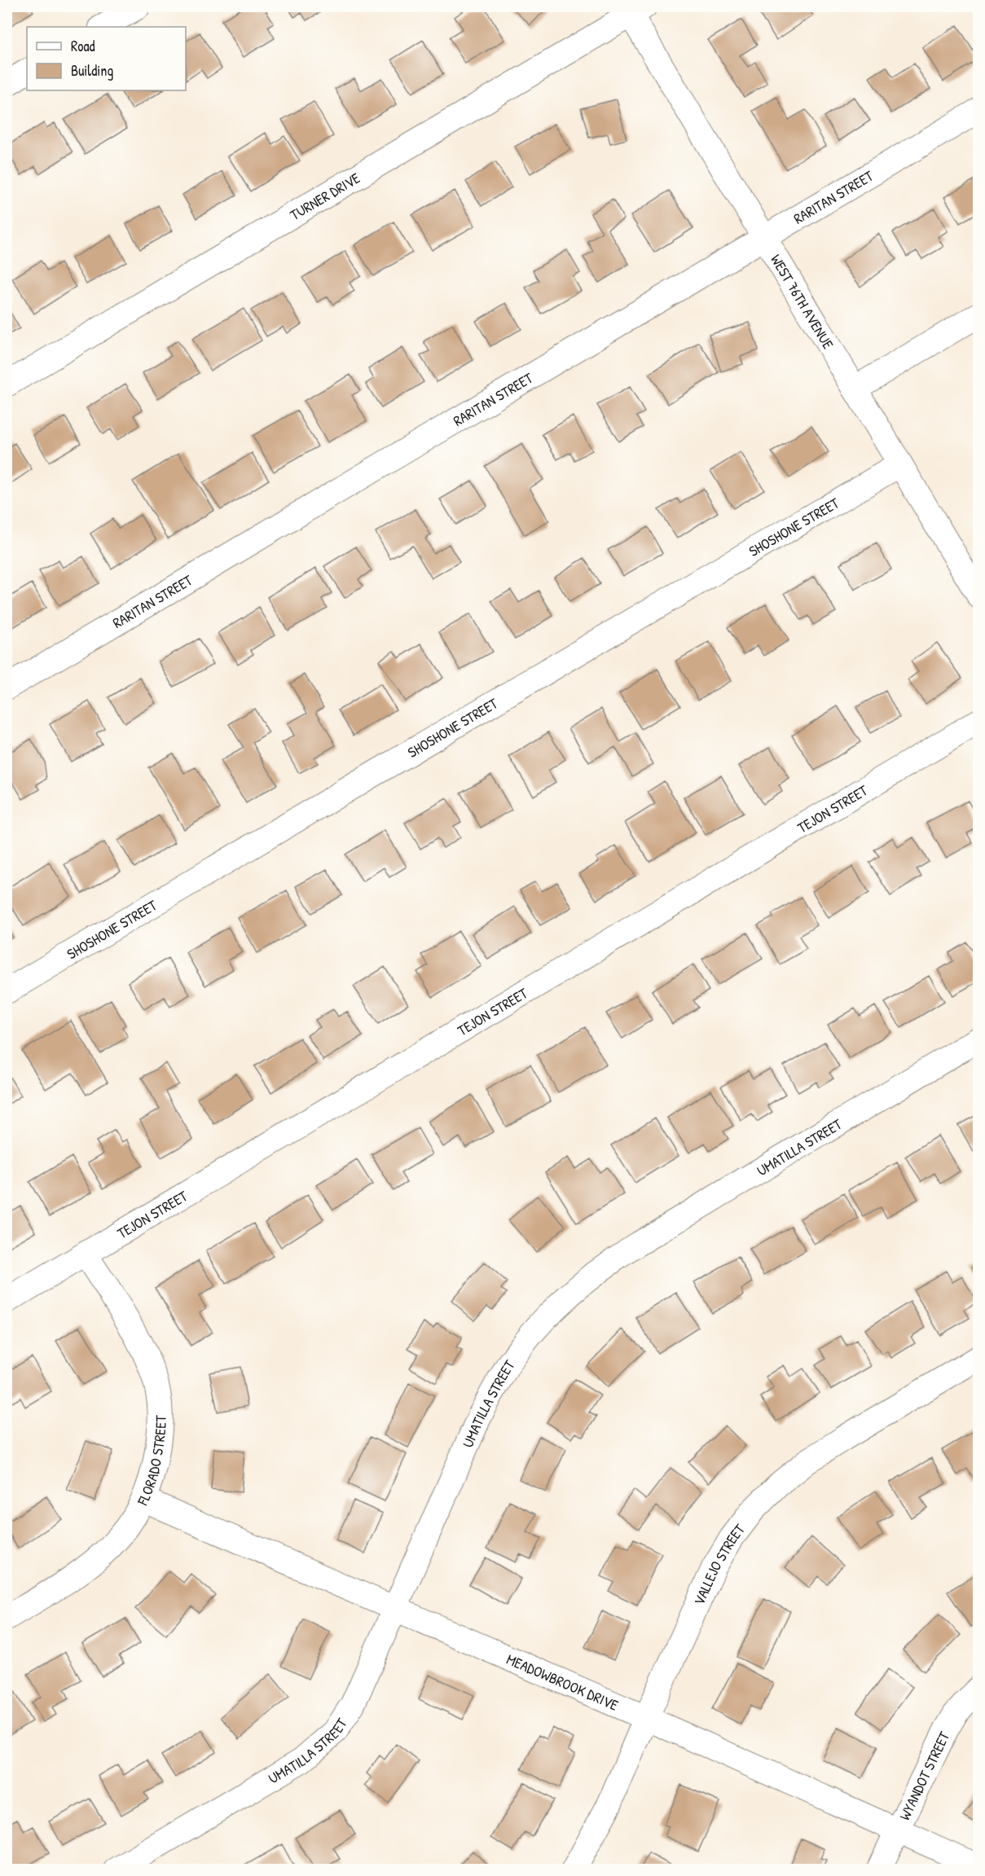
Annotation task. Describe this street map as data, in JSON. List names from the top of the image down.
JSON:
{
  "streets": {
    "street": [
      "TURNER DRIVE",
      "RARITAN STREET",
      "WEST 76TH AVENUE",
      "SHOSHONE STREET",
      "TEJON STREET",
      "UMATILLA STREET",
      "FLORADO STREET",
      "VALLEJO STREET",
      "MEADOWBROOK DRIVE",
      "WYANDOT STREET"
    ]
  },
  "crossings": [
    ["TURNER DRIVE", "WEST 76TH AVENUE"],
    ["RARITAN STREET", "WEST 76TH AVENUE"],
    ["WEST 76TH AVENUE", "SHOSHONE STREET"],
    ["TEJON STREET", "FLORADO STREET"],
    ["UMATILLA STREET", "MEADOWBROOK DRIVE"],
    ["FLORADO STREET", "MEADOWBROOK DRIVE"],
    ["VALLEJO STREET", "MEADOWBROOK DRIVE"],
    ["MEADOWBROOK DRIVE", "WYANDOT STREET"]
  ],
  "legend": ["Road", "Building"]
}
